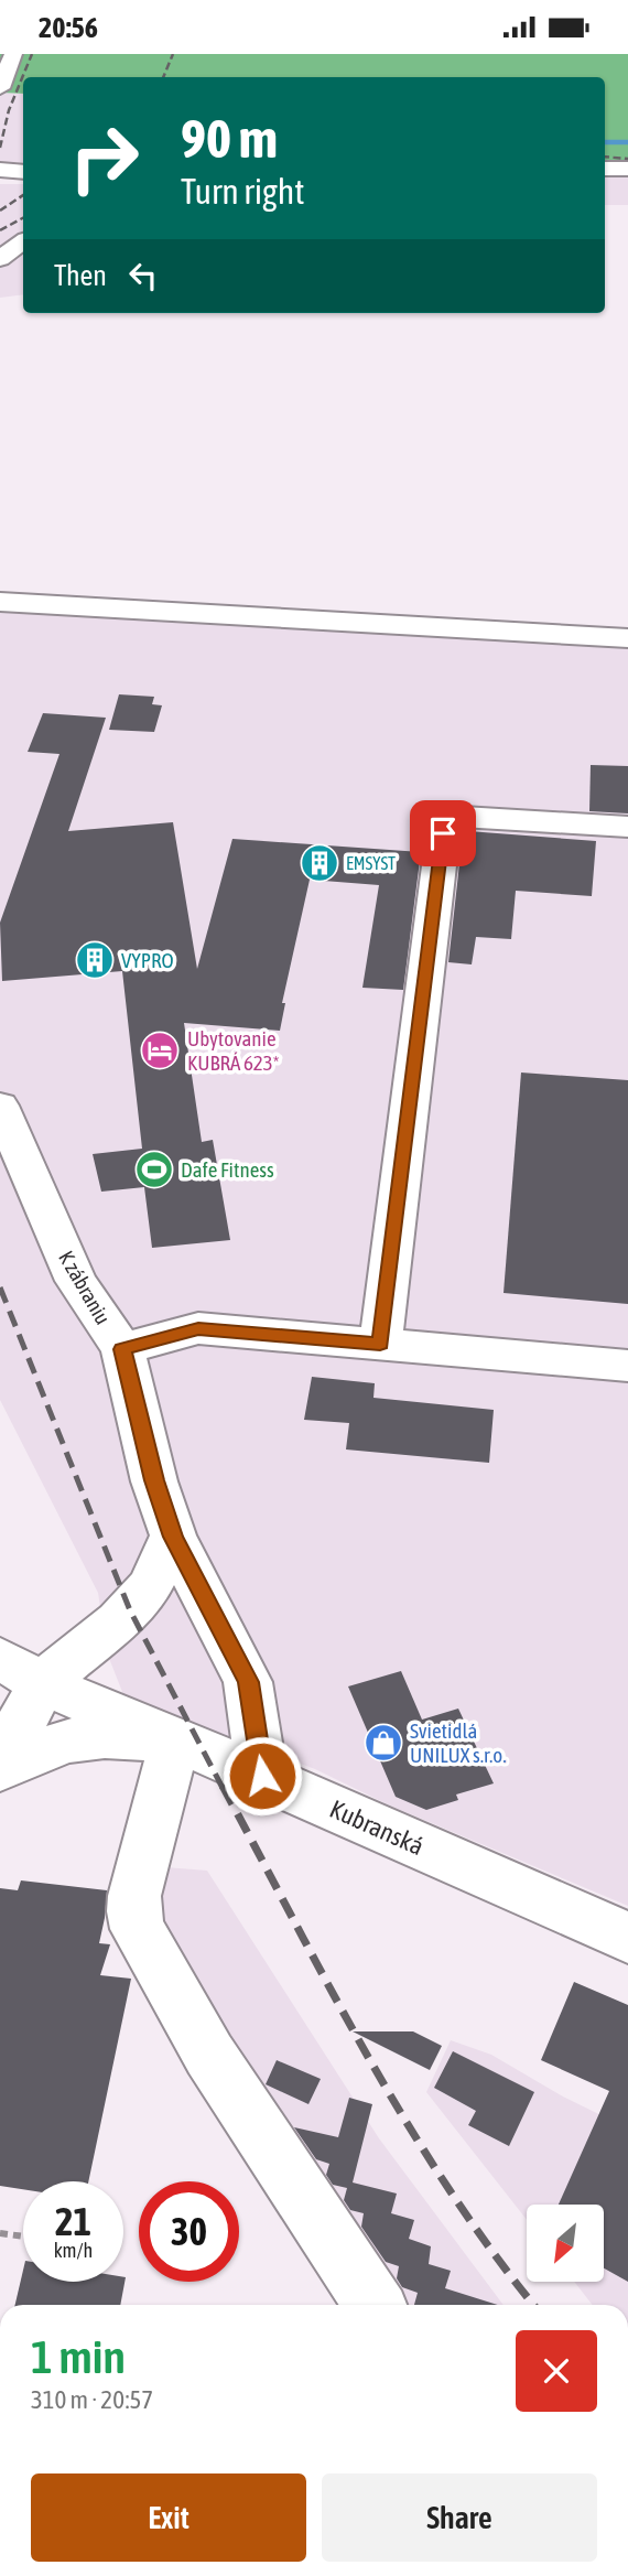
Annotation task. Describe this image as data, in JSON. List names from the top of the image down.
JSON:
{
  "streets": {
    "street": ["K zábraniu", "Kubranská"]
  },
  "crossings": [
    ["K zábraniu", "Kubranská"]
  ],
  "places": {
    "building": ["EMSYST", "VYPRO"],
    "hotel": ["Ubytovanie KUBRÁ 623*"],
    "sports": ["Dafe Fitness"],
    "shop": ["Svietidlá UNILUX s.r.o."]
  },
  "north": "bottom left",
  "page": {
    "status": "20:56",
    "turn": ["90 m", "Turn right"],
    "then": "Then",
    "speed": "21 km/h",
    "limit": "30",
    "heading": ["1 min", "310 m · 20:57"],
    "buttons": ["Exit", "Share"]
  }
}
